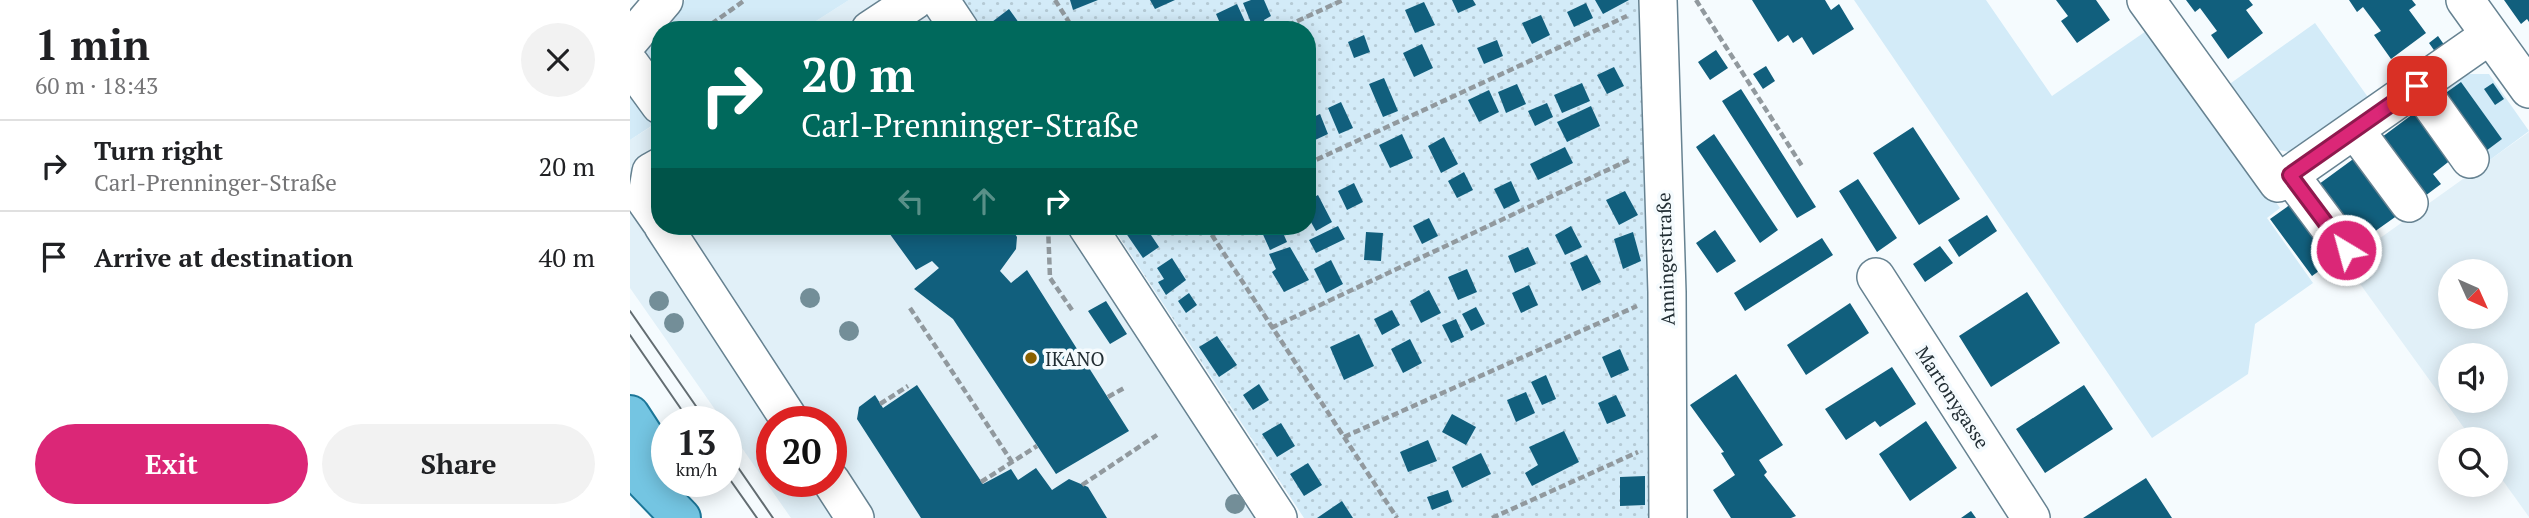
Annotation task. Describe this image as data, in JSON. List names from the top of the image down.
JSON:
{
  "streets": {
    "street": ["Anningerstraße", "Martonygasse"]
  },
  "places": ["IKANO"],
  "north": "bottom right",
  "page": {
    "heading": ["1 min", "60 m · 18:43"],
    "turn": ["20 m", "Carl-Prenninger-Straße"],
    "list": [
      {
        "name": "Turn right",
        "note": "Carl-Prenninger-Straße",
        "value": "20 m"
      },
      {
        "name": "Arrive at destination",
        "value": "40 m"
      }
    ],
    "speed": "13 km/h",
    "limit": "20",
    "buttons": ["Exit", "Share"]
  }
}
